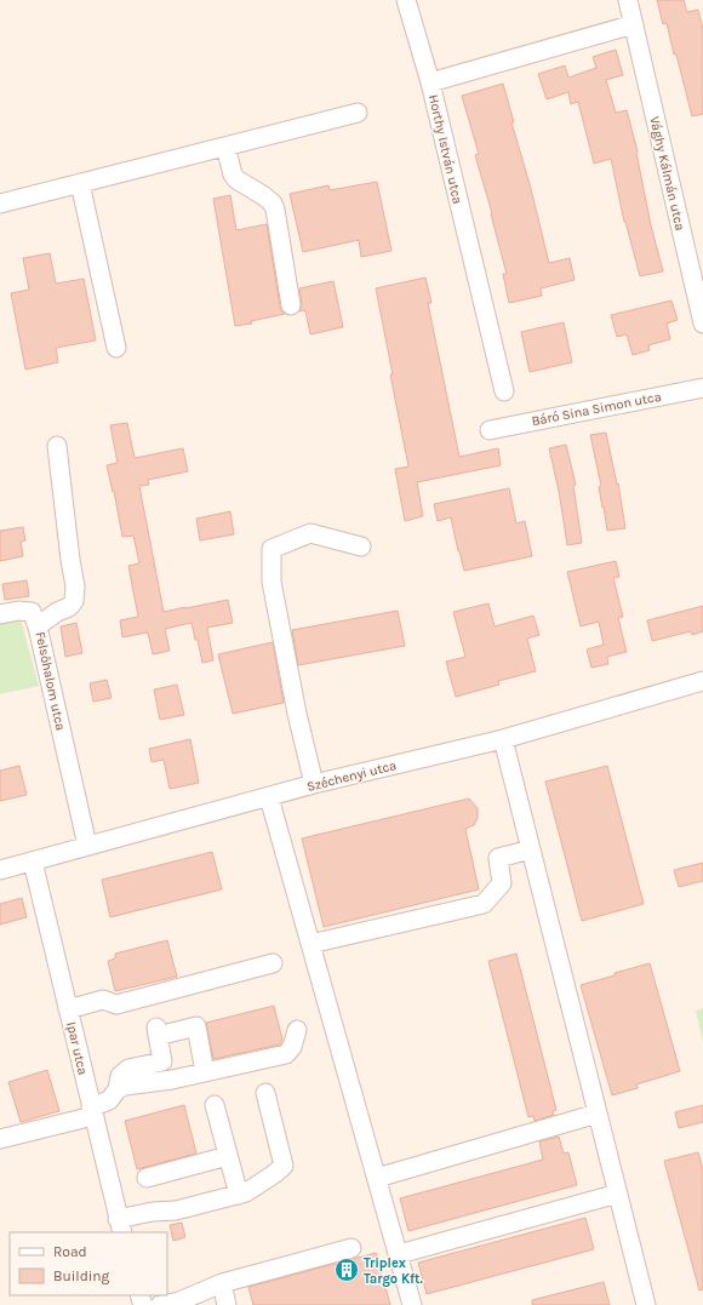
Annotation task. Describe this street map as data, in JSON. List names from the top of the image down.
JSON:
{
  "streets": {
    "street": [
      "Horthy István utca",
      "Vághy Kálmán utca",
      "Báró Sina Simon utca",
      "Felsőhalom utca",
      "Széchenyi utca",
      "Ipar utca"
    ]
  },
  "crossings": [
    ["Horthy István utca", "Vághy Kálmán utca"],
    ["Felsőhalom utca", "Széchenyi utca"],
    ["Széchenyi utca", "Ipar utca"]
  ],
  "places": {
    "building": ["Triplex Targo Kft."]
  },
  "legend": ["Road", "Building"]
}
